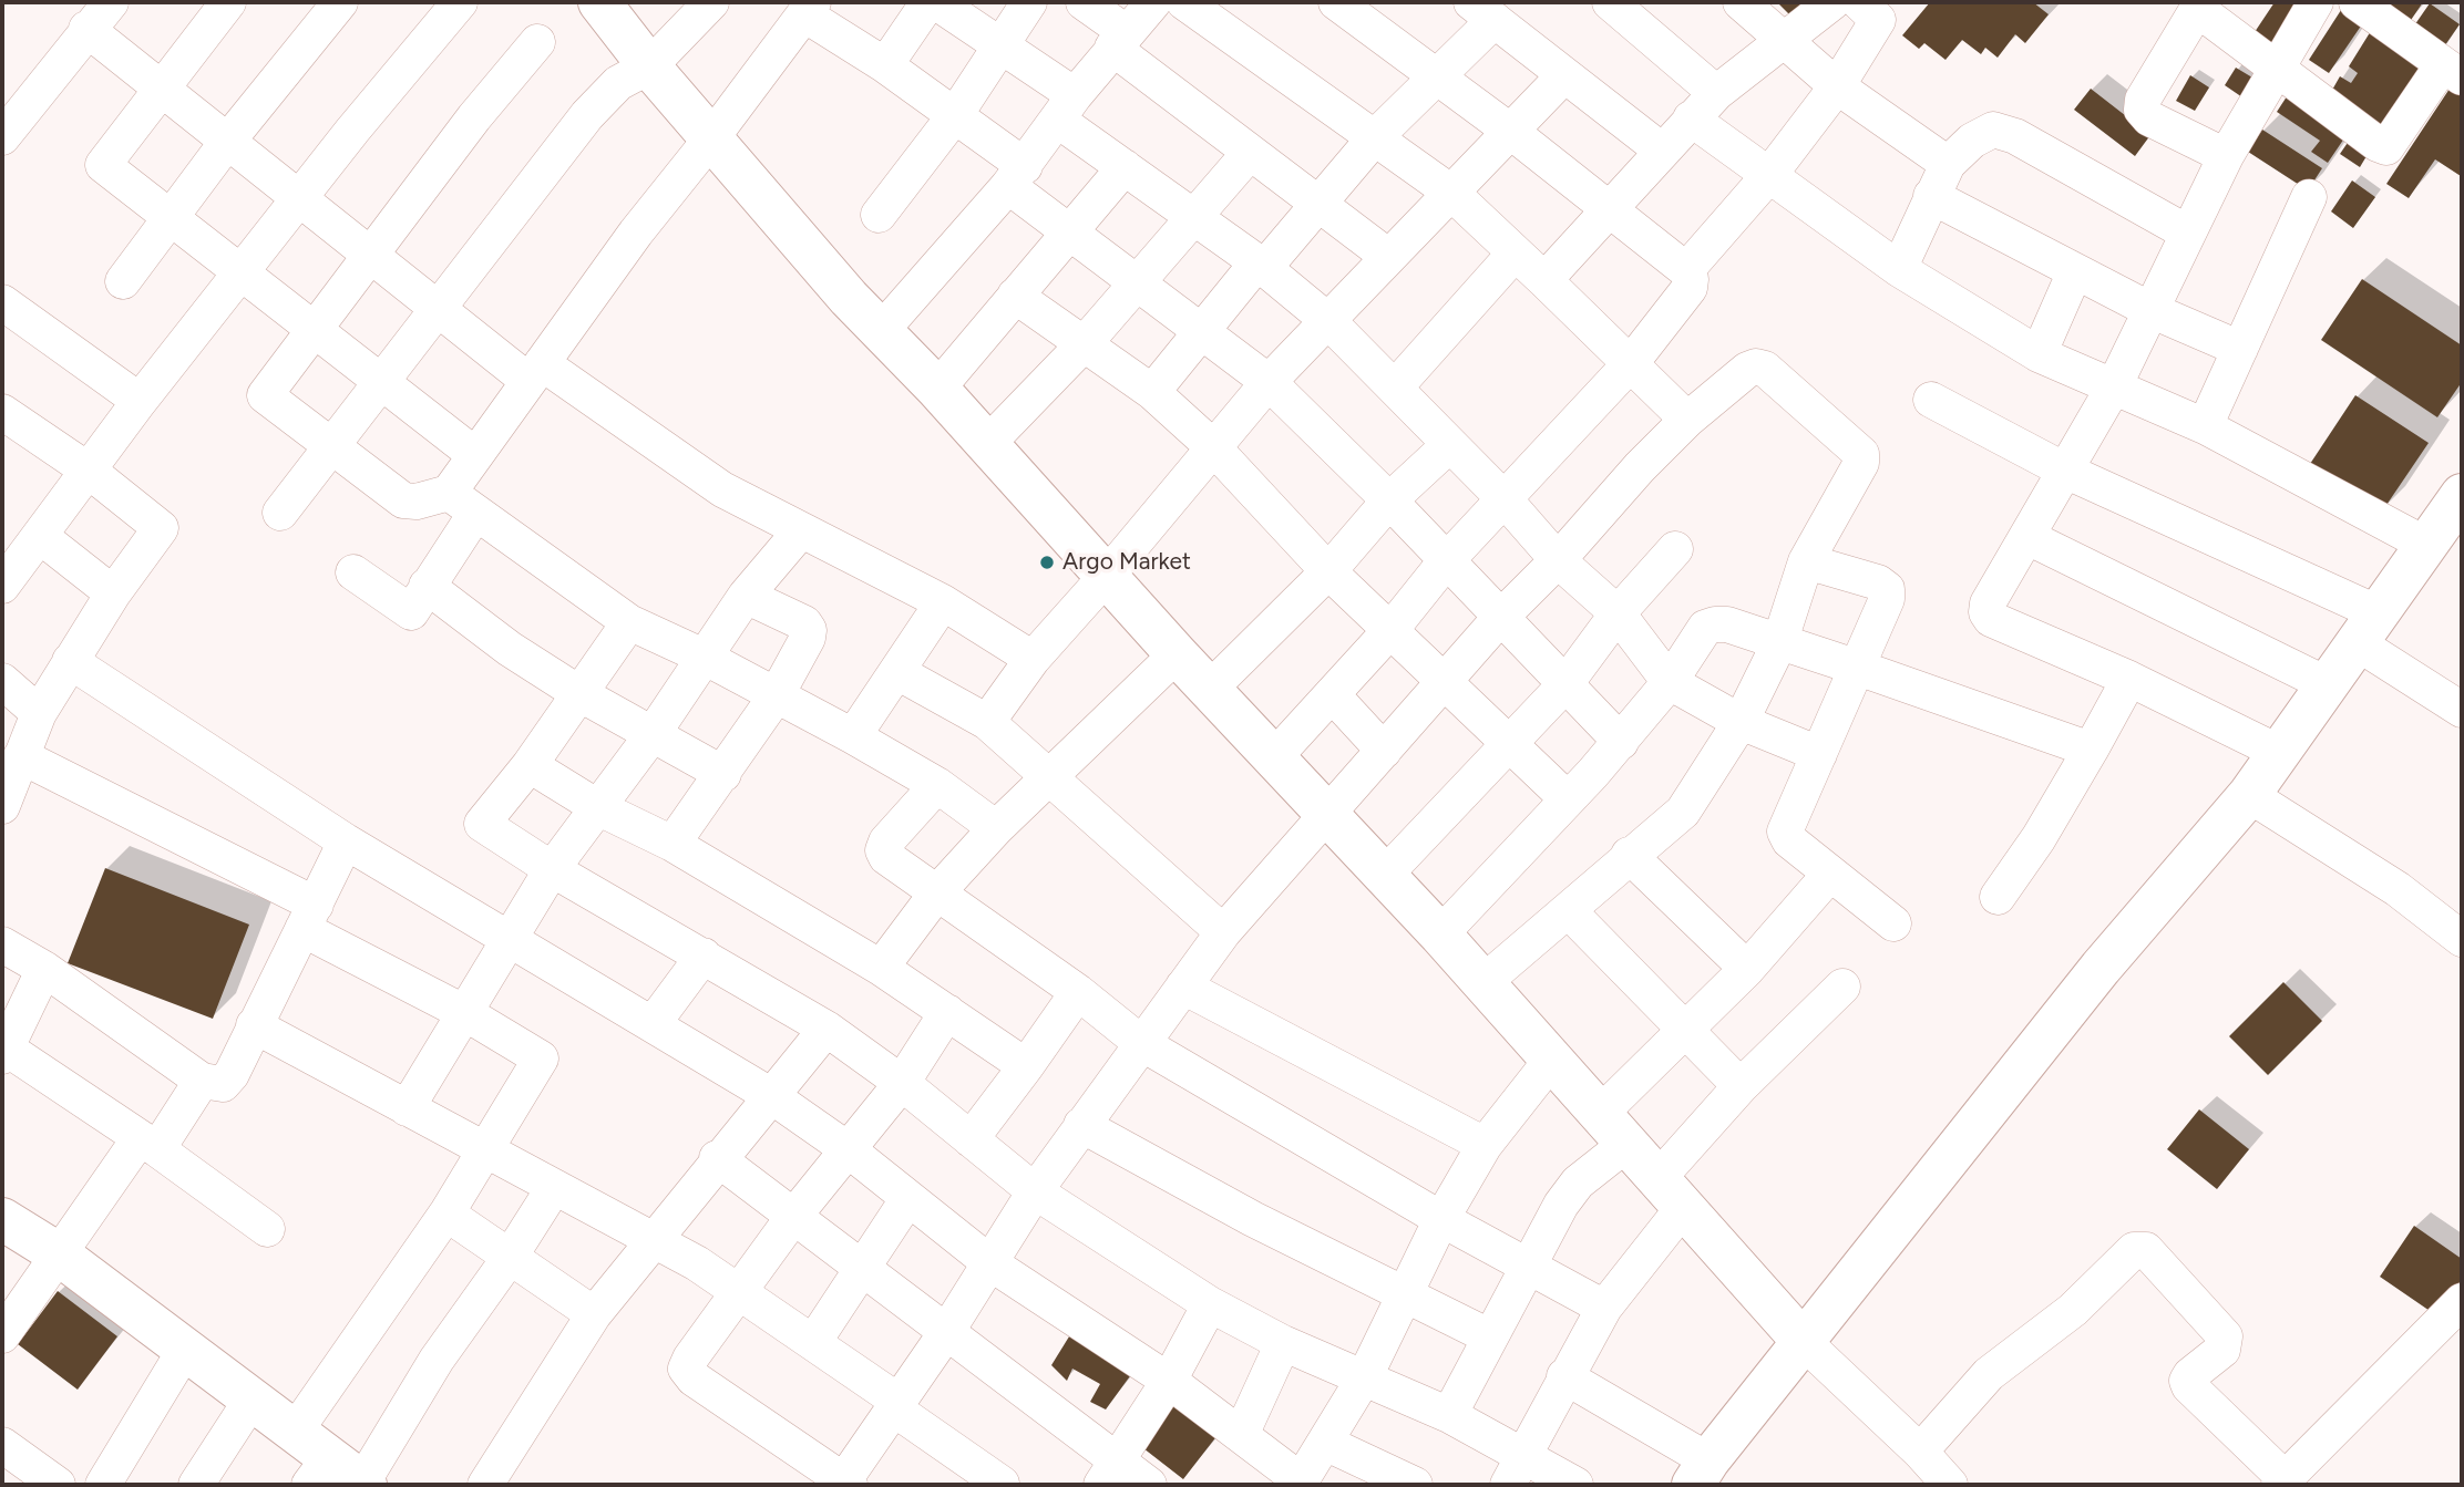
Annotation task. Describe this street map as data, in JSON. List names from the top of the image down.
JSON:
{
  "places": ["Argo Market"]
}
